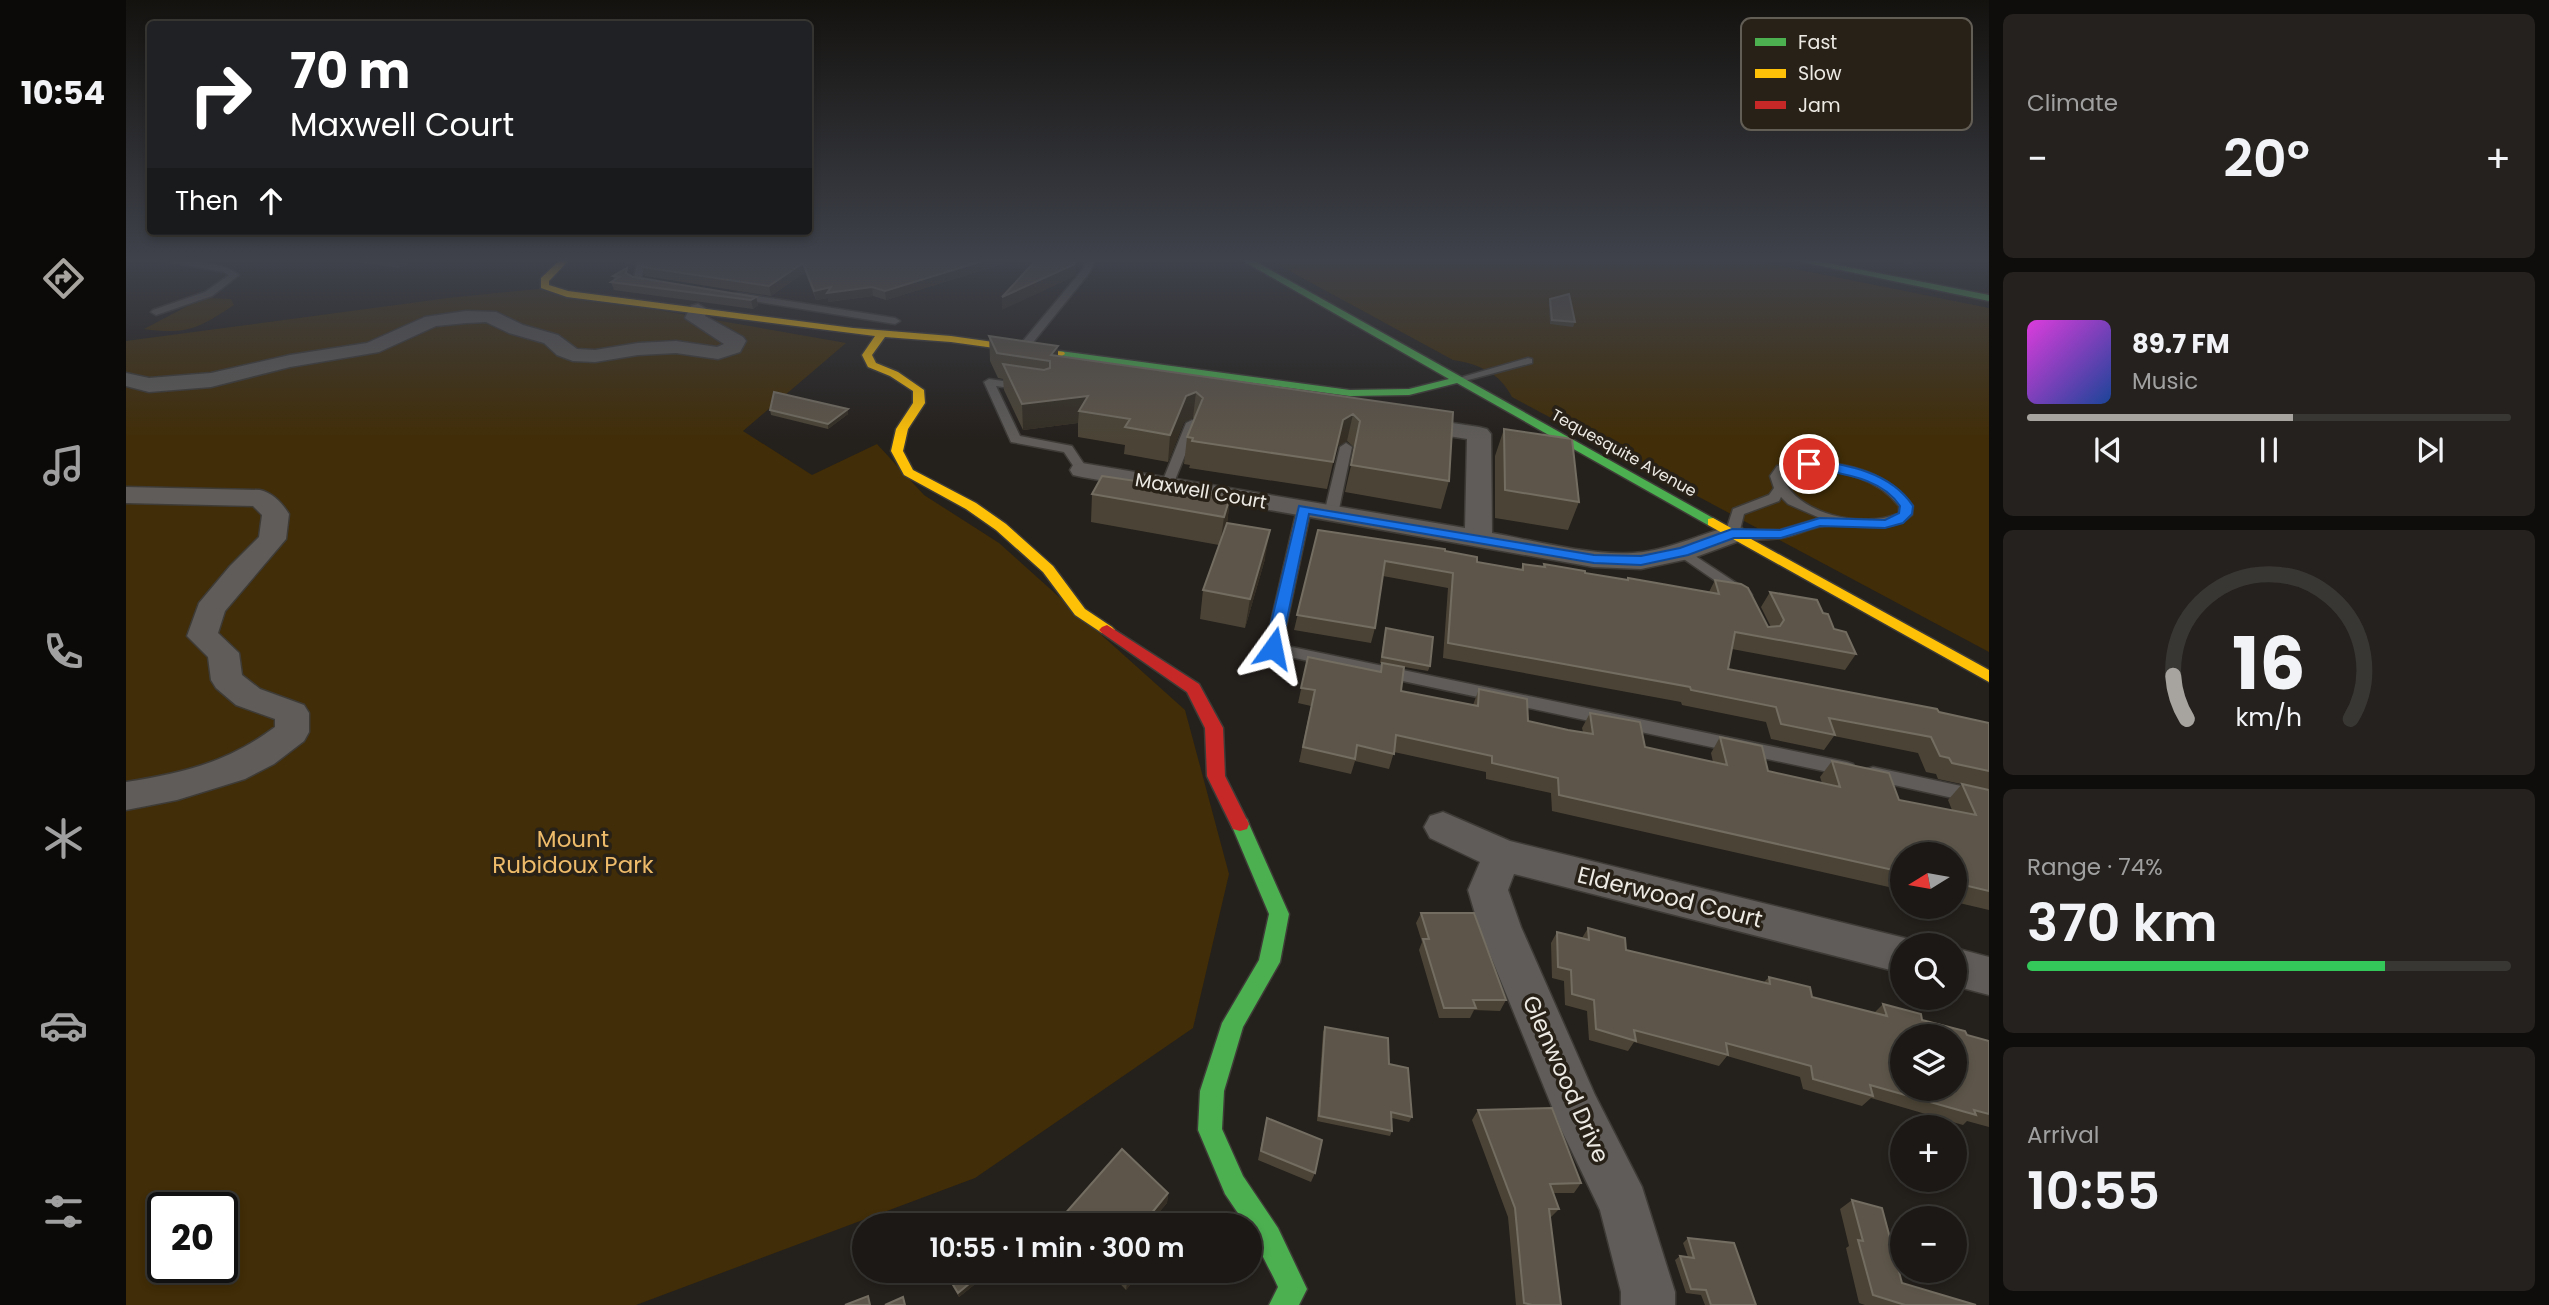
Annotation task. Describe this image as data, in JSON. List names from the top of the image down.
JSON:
{
  "streets": {
    "street": [
      "Tequesquite Avenue",
      "Maxwell Court",
      "Elderwood Court",
      "Glenwood Drive"
    ]
  },
  "crossings": [
    ["Tequesquite Avenue", "Maxwell Court"],
    ["Elderwood Court", "Glenwood Drive"]
  ],
  "parks": ["Mount Rubidoux Park"],
  "legend": ["Fast", "Slow", "Jam"],
  "north": "left",
  "page": {
    "tabs": "10:54",
    "tile": [
      "Climate",
      ["Range · 74%", "370 km"],
      ["Arrival", "10:55"]
    ],
    "turn": ["70 m", "Maxwell Court"],
    "heat": ["−", "20°", "+"],
    "then": "Then",
    "song": ["89.7 FM", "Music"],
    "map_buttons": ["+", "−"],
    "limit": "20",
    "trip": "10:55 · 1 min · 300 m",
    "gauge": ["16", "km/h"]
  }
}
